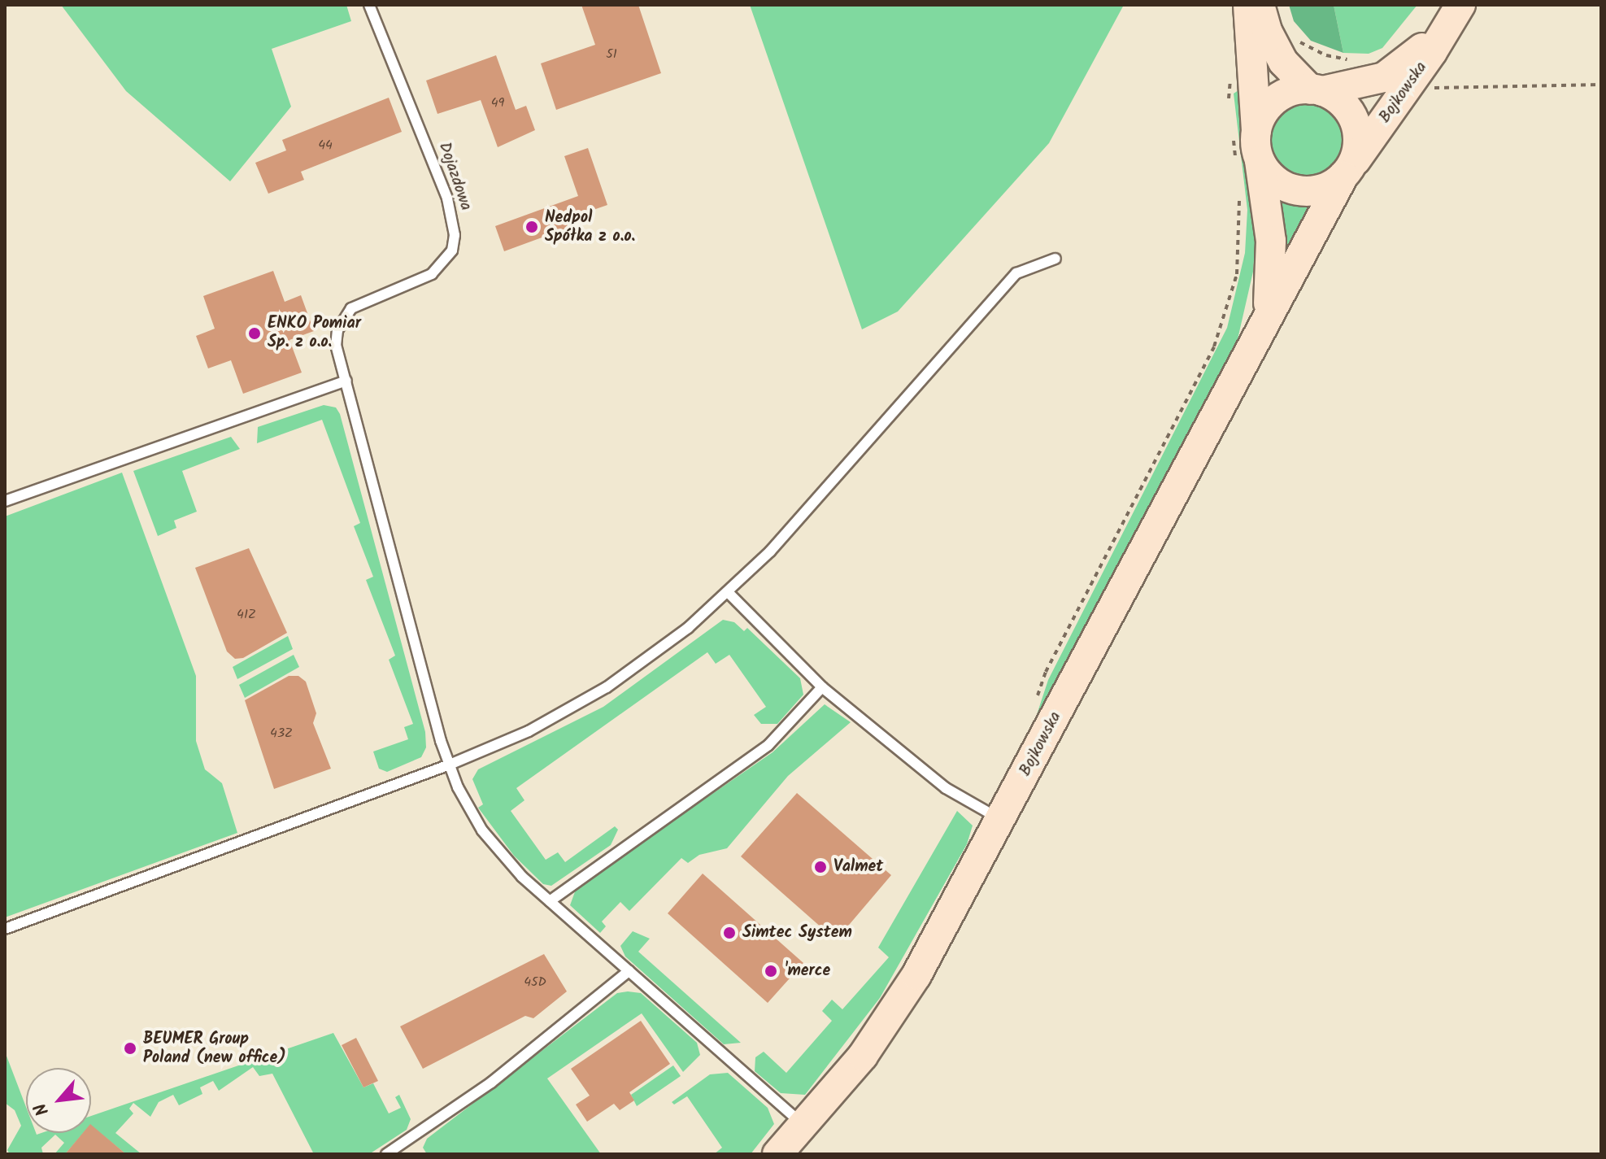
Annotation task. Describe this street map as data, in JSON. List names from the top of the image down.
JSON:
{
  "streets": {
    "street": ["Bojkowska"],
    "lane": ["Dojazdowa"]
  },
  "crossings": [
    ["Bojkowska", "Dojazdowa"]
  ],
  "places": [
    "Nedpol Spółka z o.o.",
    "ENKO Pomiar Sp. z o.o.",
    "Valmet",
    "Simtec System",
    "'merce",
    "BEUMER Group Poland (new office)"
  ],
  "house_numbers": [
    "51",
    "49",
    "44",
    "41Z",
    "43Z",
    "45D"
  ],
  "north": "bottom left"
}
